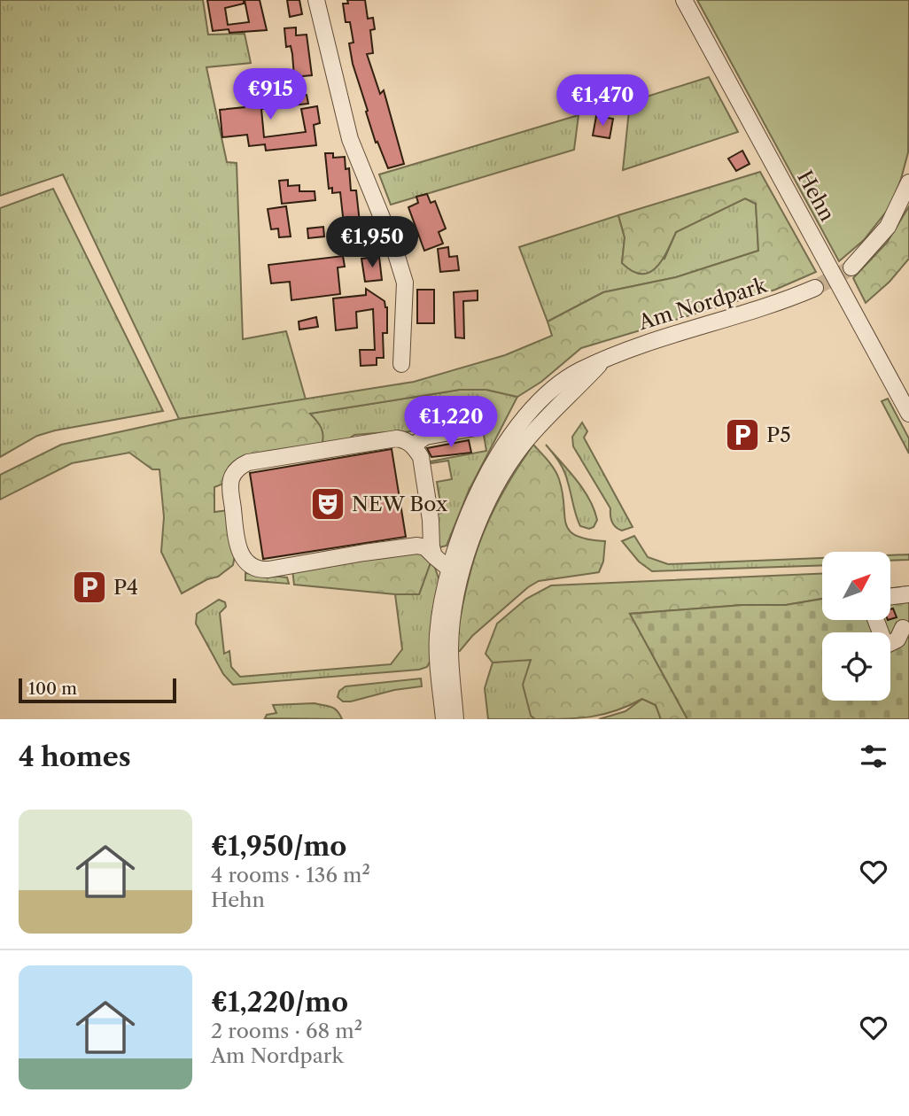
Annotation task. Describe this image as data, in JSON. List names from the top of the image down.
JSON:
{
  "streets": {
    "street": ["Hehn", "Am Nordpark"]
  },
  "places": {
    "parking": ["P5", "P4"],
    "theatre": ["NEW Box"]
  },
  "scale_bar": "100 m",
  "north": "top right",
  "page": {
    "price": [
      "€915",
      "€1,470",
      "€1,950",
      "€1,220"
    ],
    "scale": "100 m",
    "heading": "4 homes",
    "list": [
      {
        "name": "€1,950/mo",
        "note": "4 rooms · 136 m² · Hehn"
      },
      {
        "name": "€1,220/mo",
        "note": "2 rooms · 68 m² · Am Nordpark"
      }
    ]
  }
}
